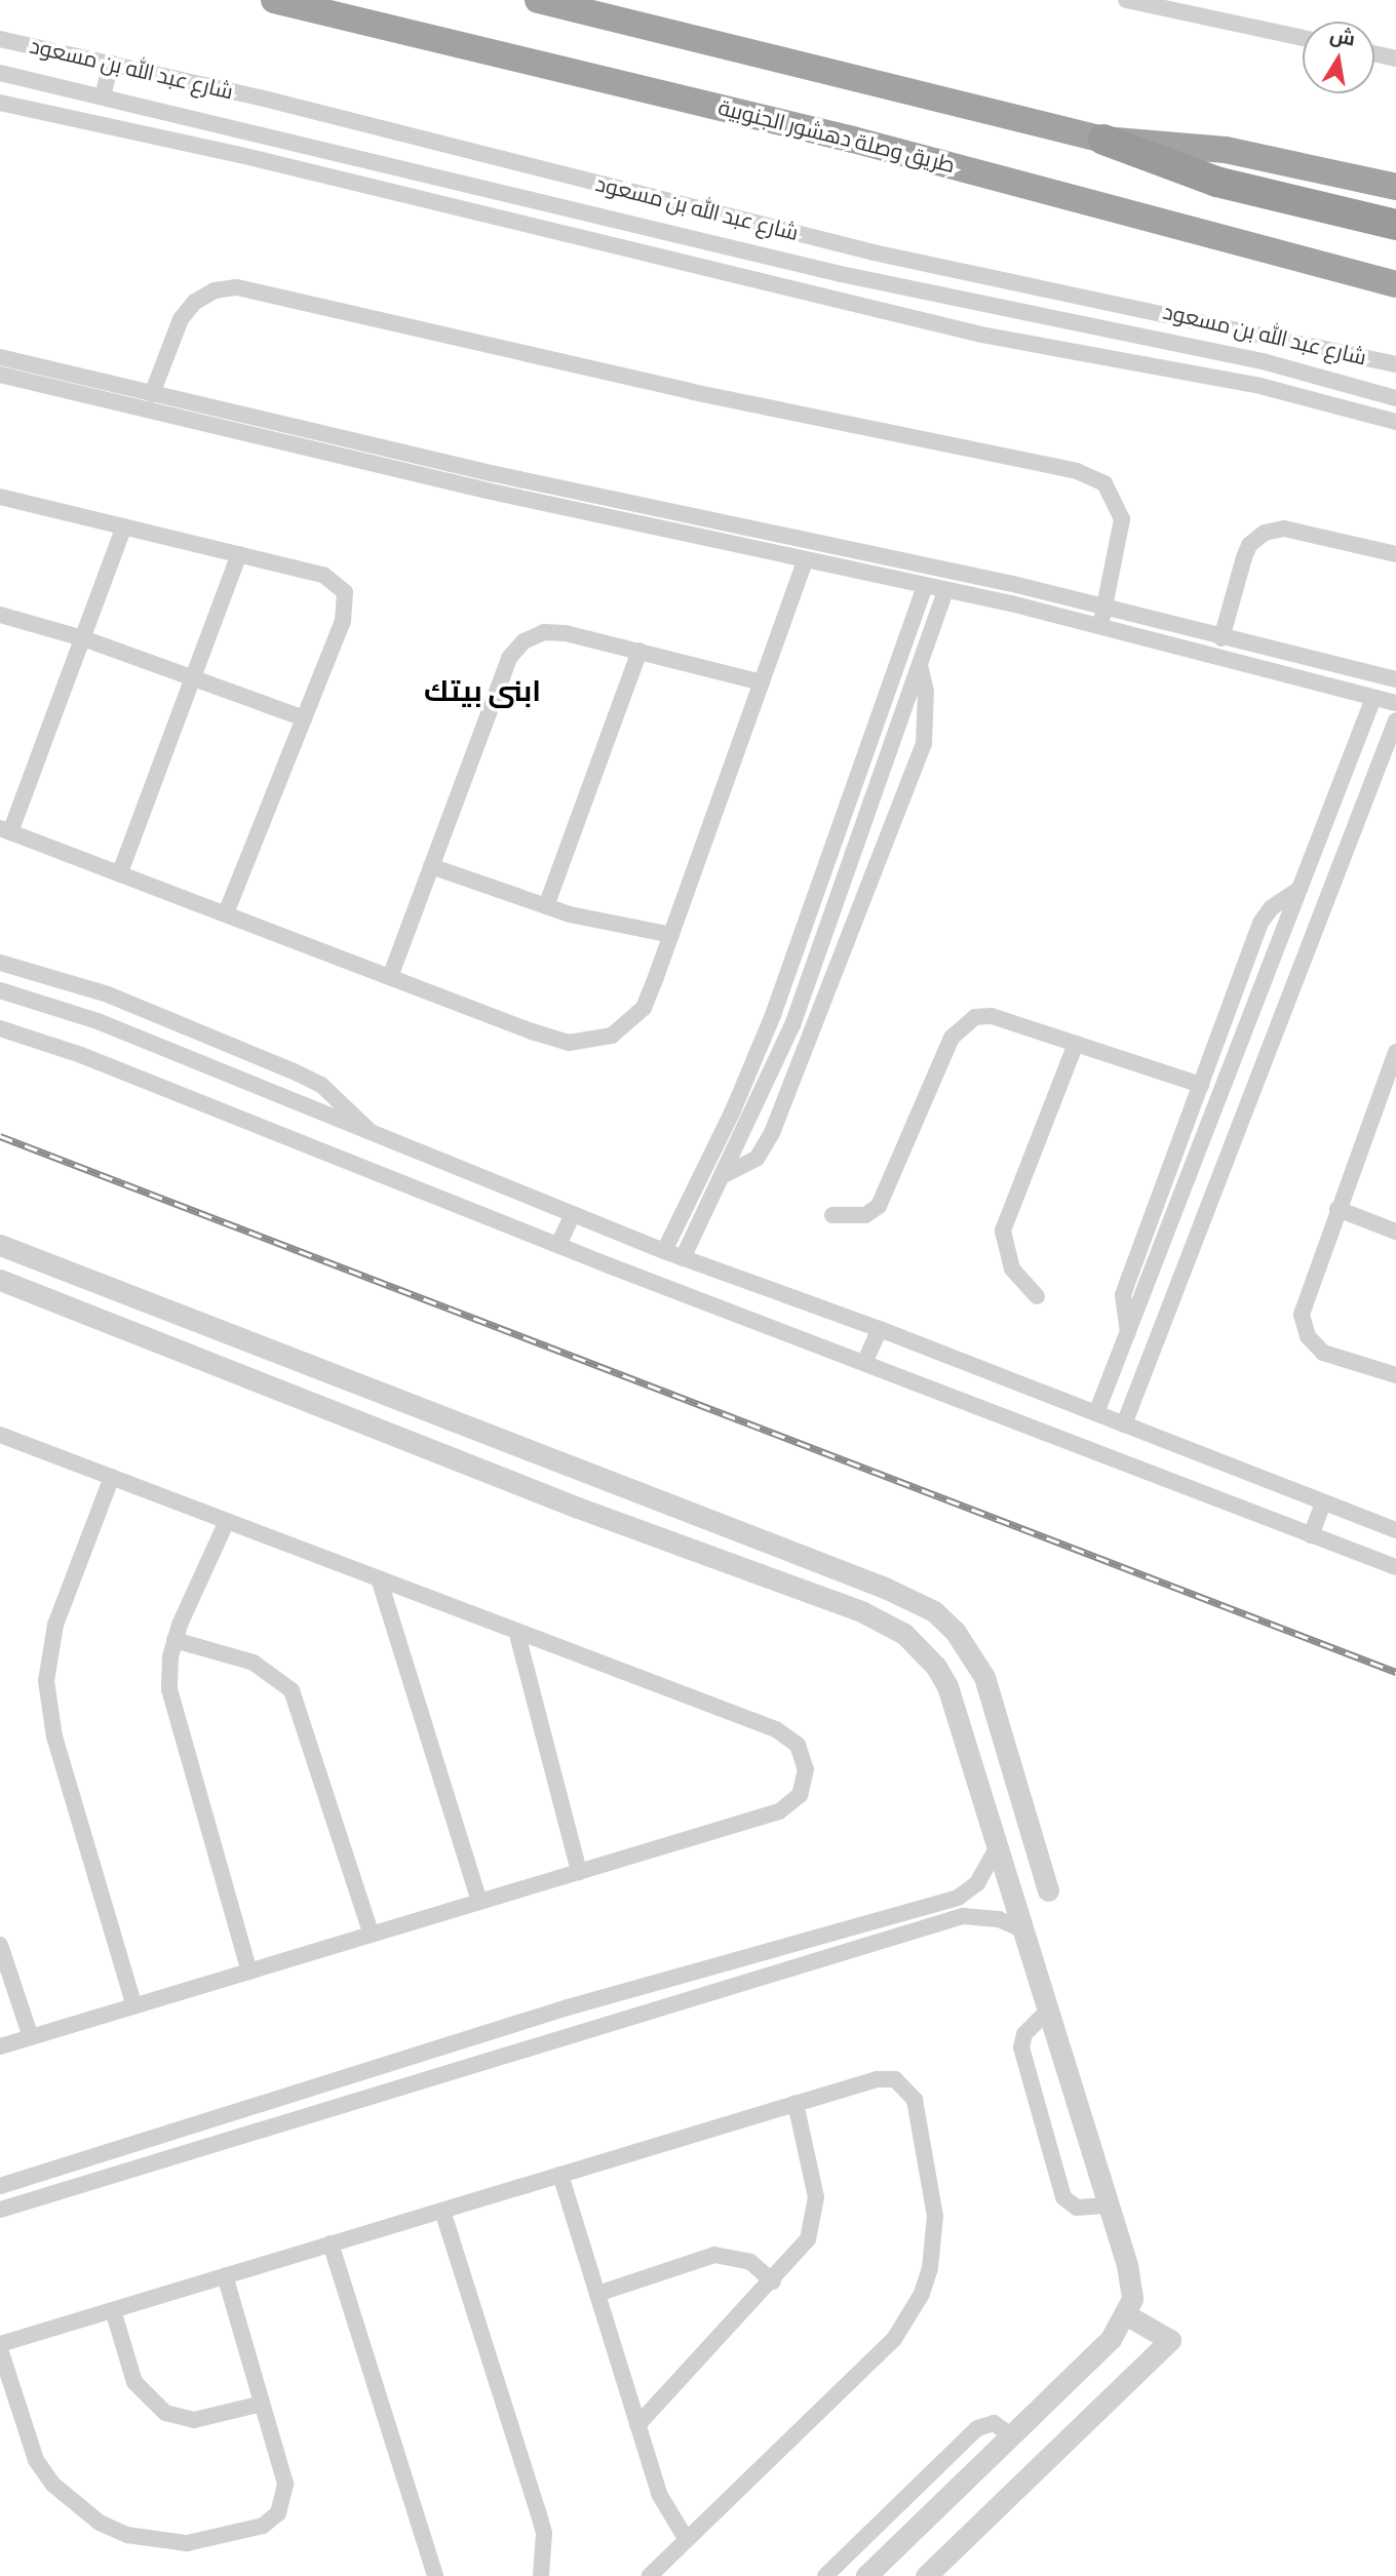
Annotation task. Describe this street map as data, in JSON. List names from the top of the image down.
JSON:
{
  "streets": {
    "highway": ["طريق وصلة دهشور الجنوبية"],
    "street": ["شارع عبد الله بن مسعود"]
  },
  "districts": ["ابنى بيتك"],
  "north": "top"
}
